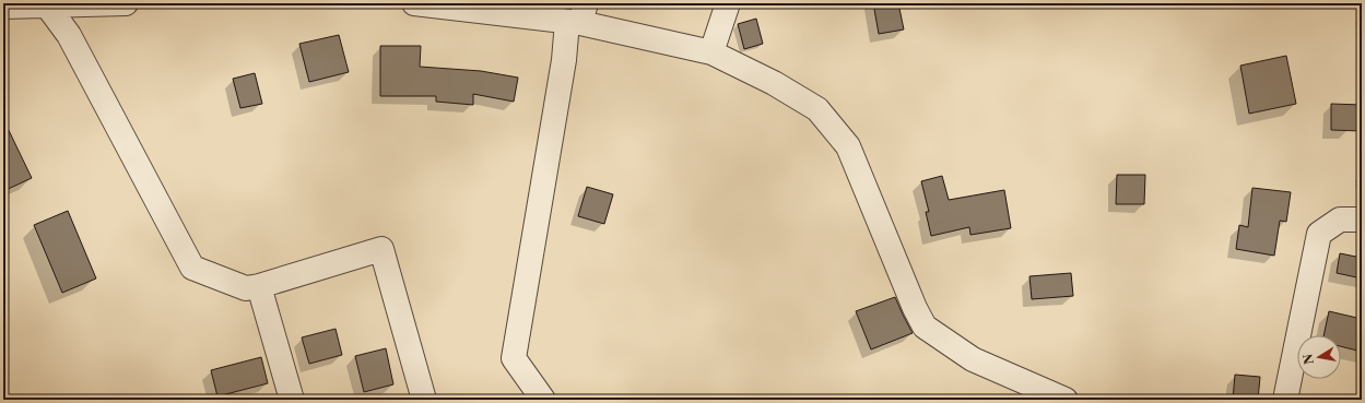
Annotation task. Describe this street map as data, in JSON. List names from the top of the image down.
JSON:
{
  "north": "left"
}
